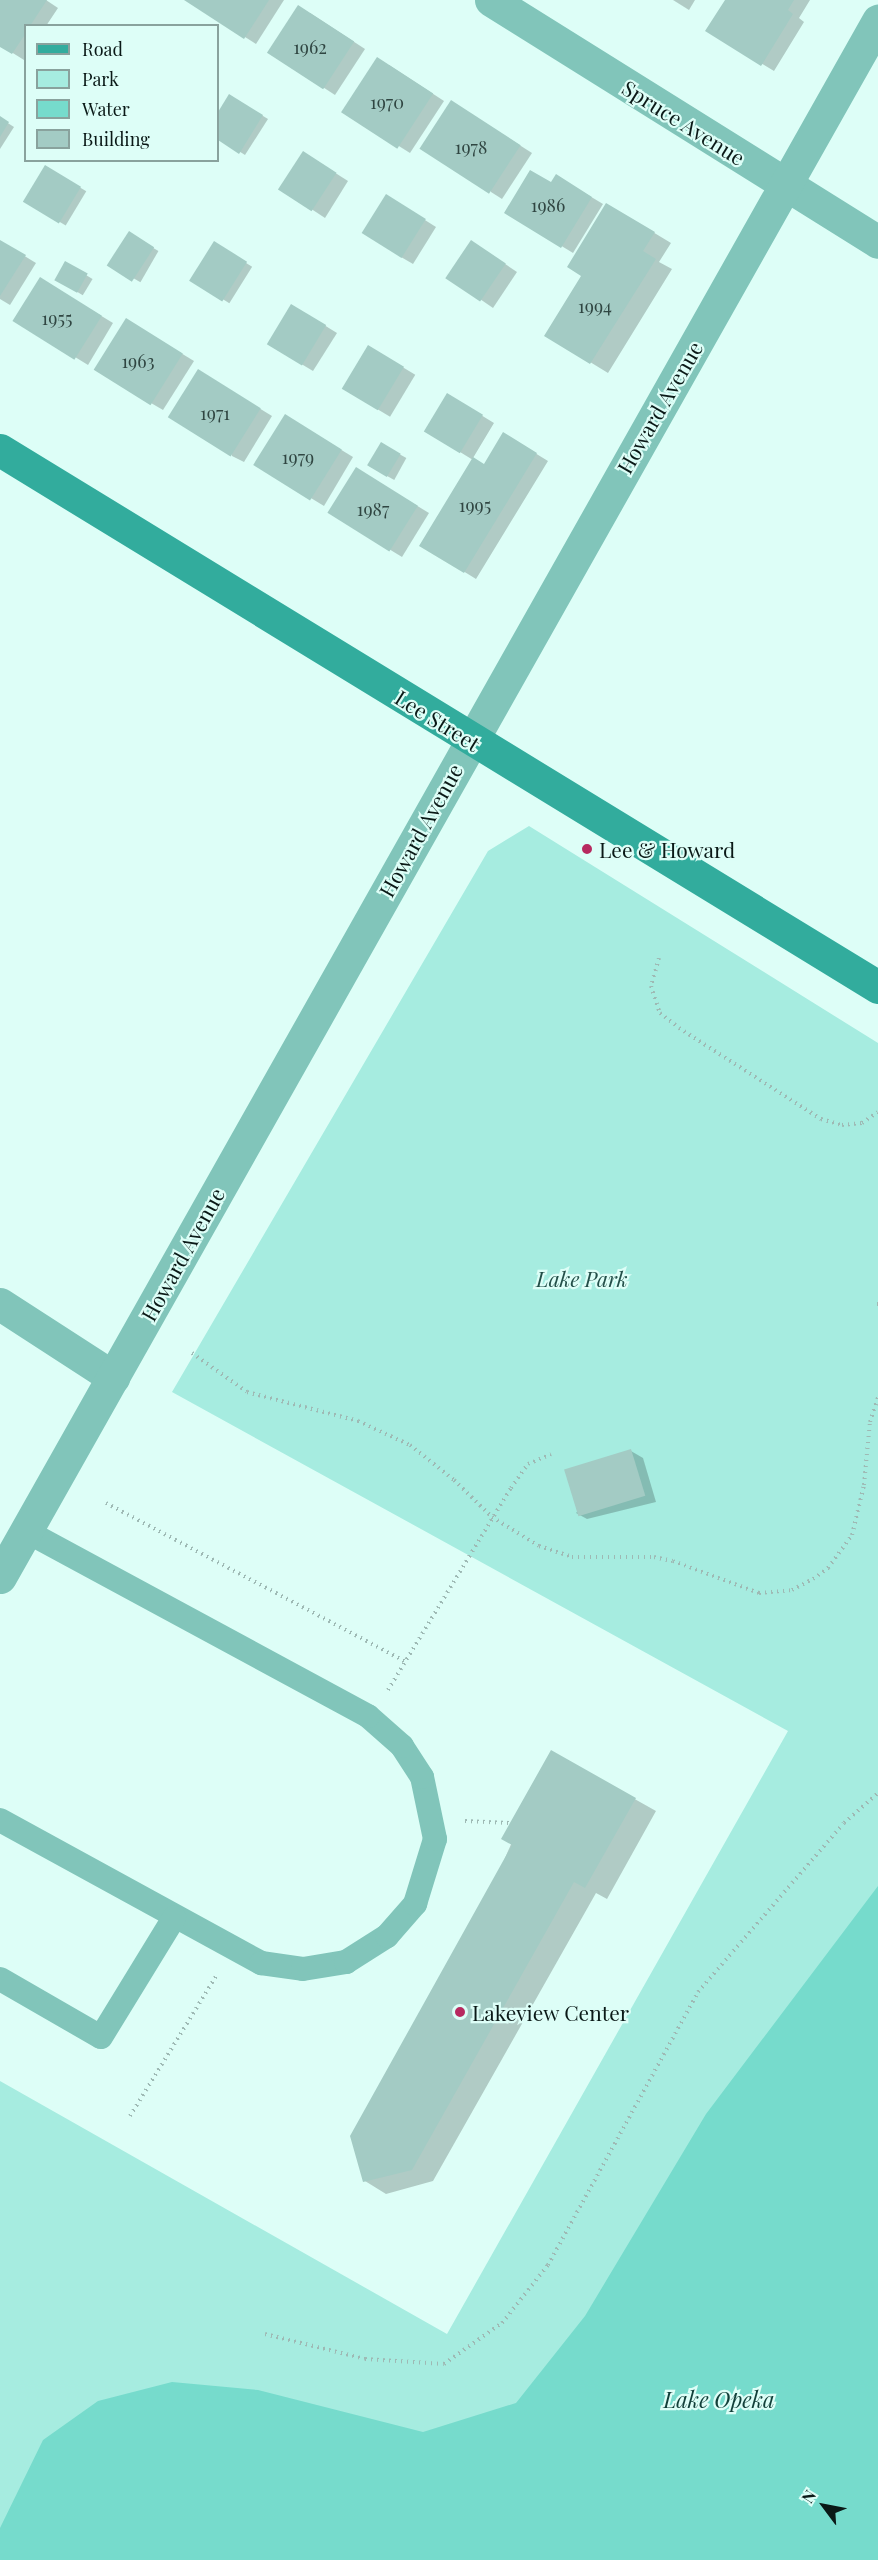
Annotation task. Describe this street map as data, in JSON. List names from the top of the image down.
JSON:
{
  "streets": {
    "main road": ["Lee Street"],
    "street": ["Spruce Avenue", "Howard Avenue"]
  },
  "crossings": [
    ["Spruce Avenue", "Howard Avenue"],
    ["Howard Avenue", "Lee Street"]
  ],
  "water": ["Lake Opeka"],
  "parks": ["Lake Park"],
  "places": ["Lee & Howard", "Lakeview Center"],
  "house_numbers": [
    "1962",
    "1970",
    "1978",
    "1986",
    "1994",
    "1955",
    "1963",
    "1971",
    "1979",
    "1995",
    "1987"
  ],
  "legend": [
    "Road",
    "Park",
    "Water",
    "Building"
  ],
  "north": "top left"
}
